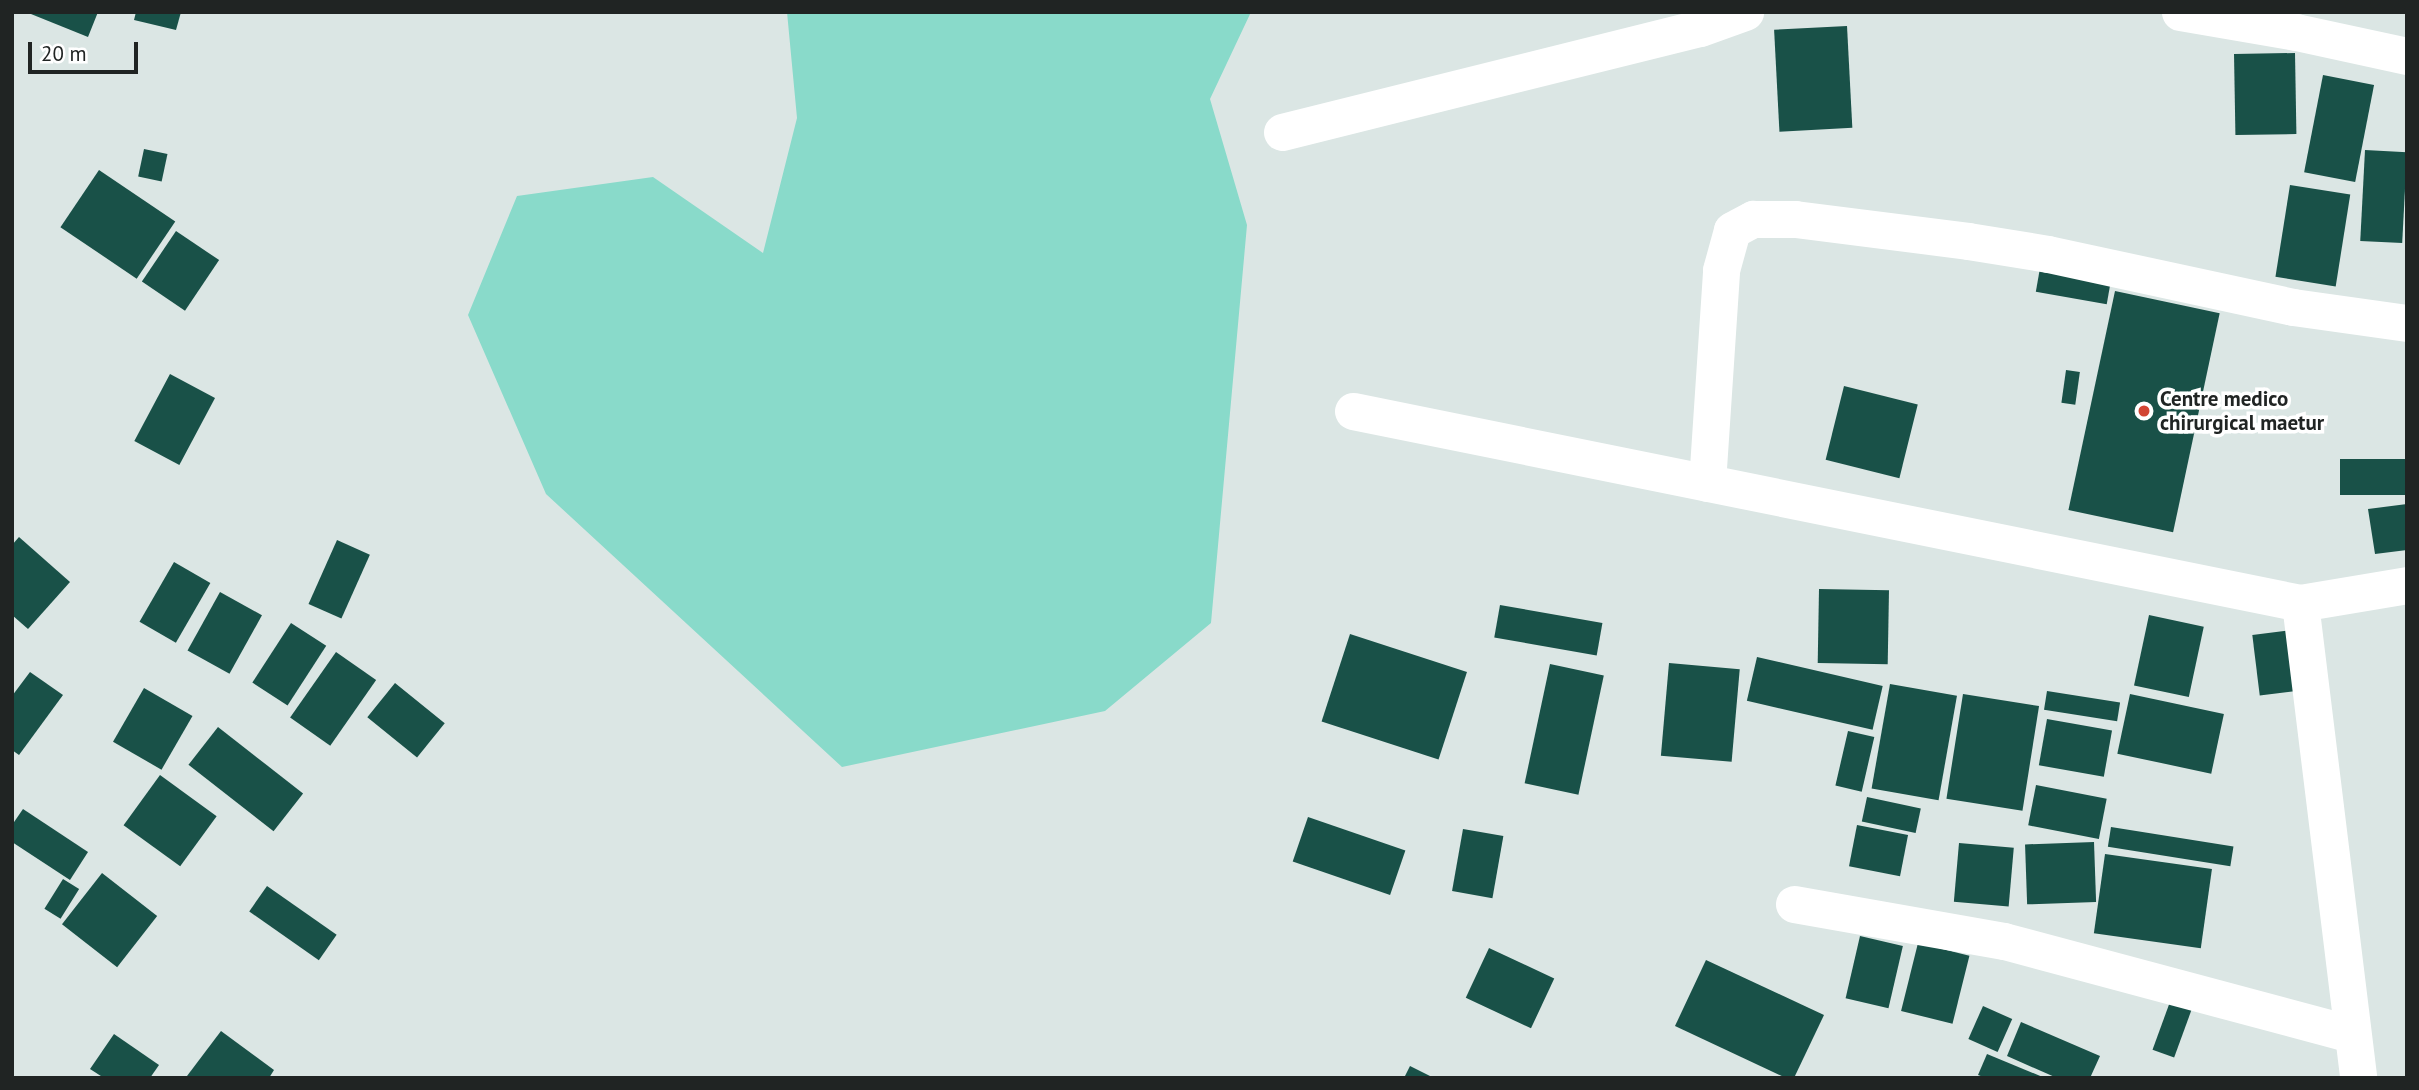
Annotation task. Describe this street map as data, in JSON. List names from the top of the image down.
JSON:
{
  "places": ["Centre medico chirurgical maetur"],
  "scale_bar": "20 m"
}
